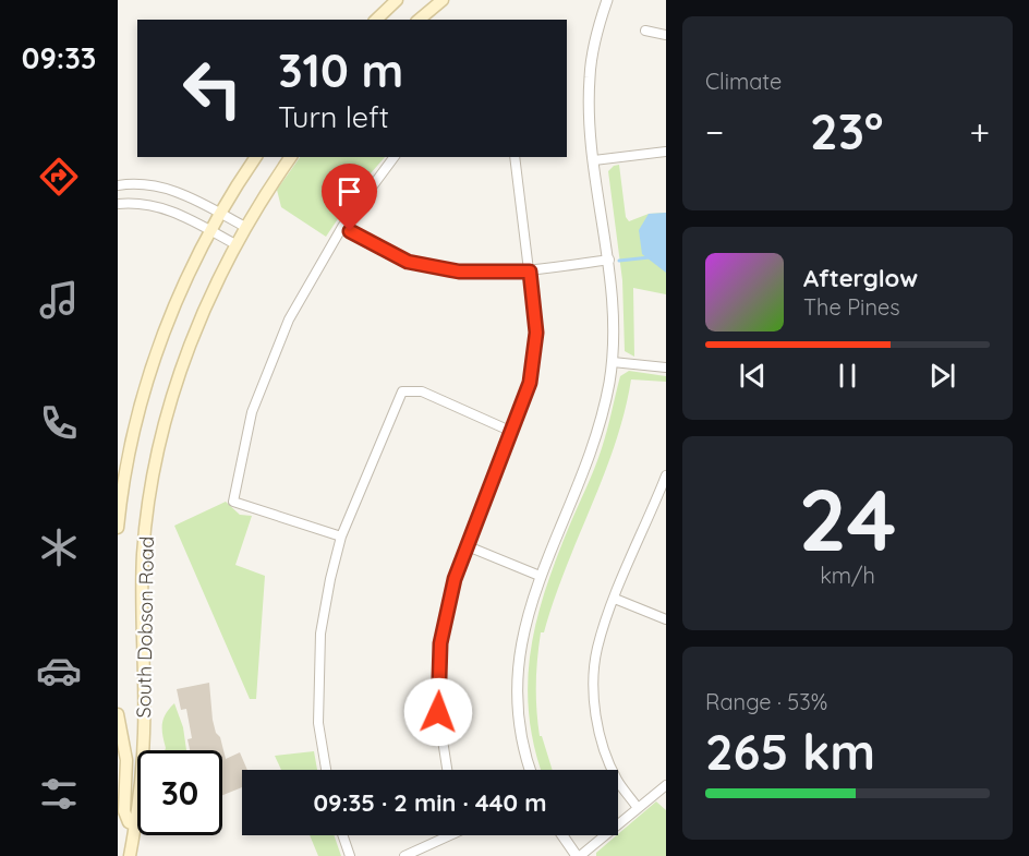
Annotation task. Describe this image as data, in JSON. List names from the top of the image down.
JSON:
{
  "streets": {
    "main road": ["South Dobson Road"]
  },
  "page": {
    "tabs": "09:33",
    "tile": [
      "Climate",
      ["24", "km/h"],
      ["Range · 53%", "265 km"]
    ],
    "turn": ["310 m", "Turn left"],
    "heat": ["−", "23°", "+"],
    "song": ["Afterglow", "The Pines"],
    "limit": "30",
    "trip": "09:35 · 2 min · 440 m"
  }
}
